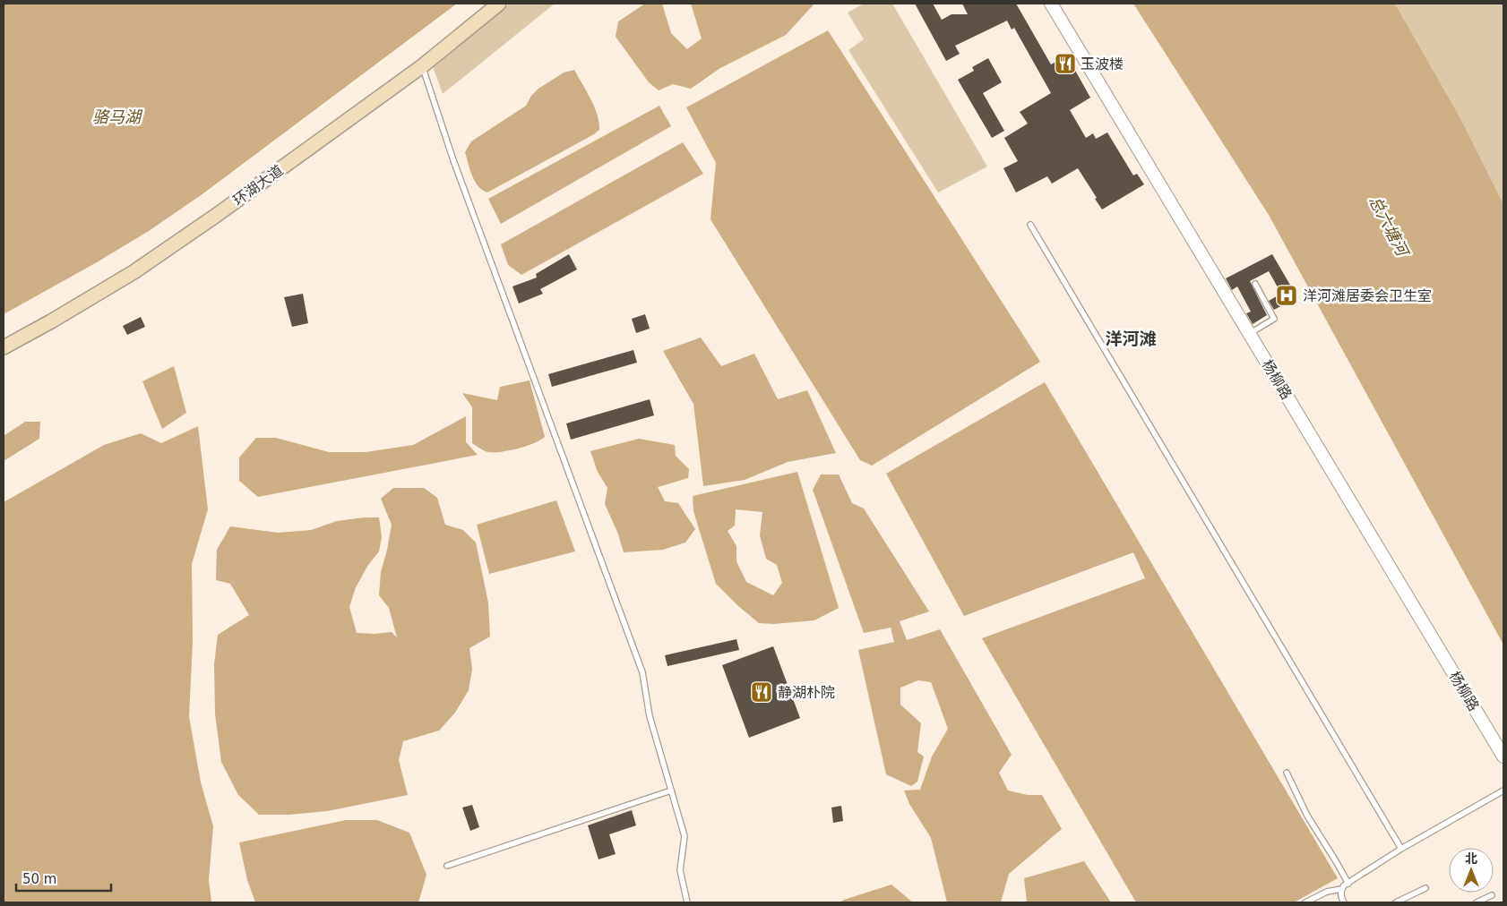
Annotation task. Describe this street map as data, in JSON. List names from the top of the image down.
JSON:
{
  "streets": {
    "main road": ["环湖大道"],
    "street": ["杨柳路"]
  },
  "districts": ["洋河滩"],
  "water": ["骆马湖", "总六塘河"],
  "places": {
    "restaurant": ["玉波楼", "静湖朴院"],
    "hospital": ["洋河滩居委会卫生室"]
  },
  "scale_bar": "50 m",
  "north": "top"
}
